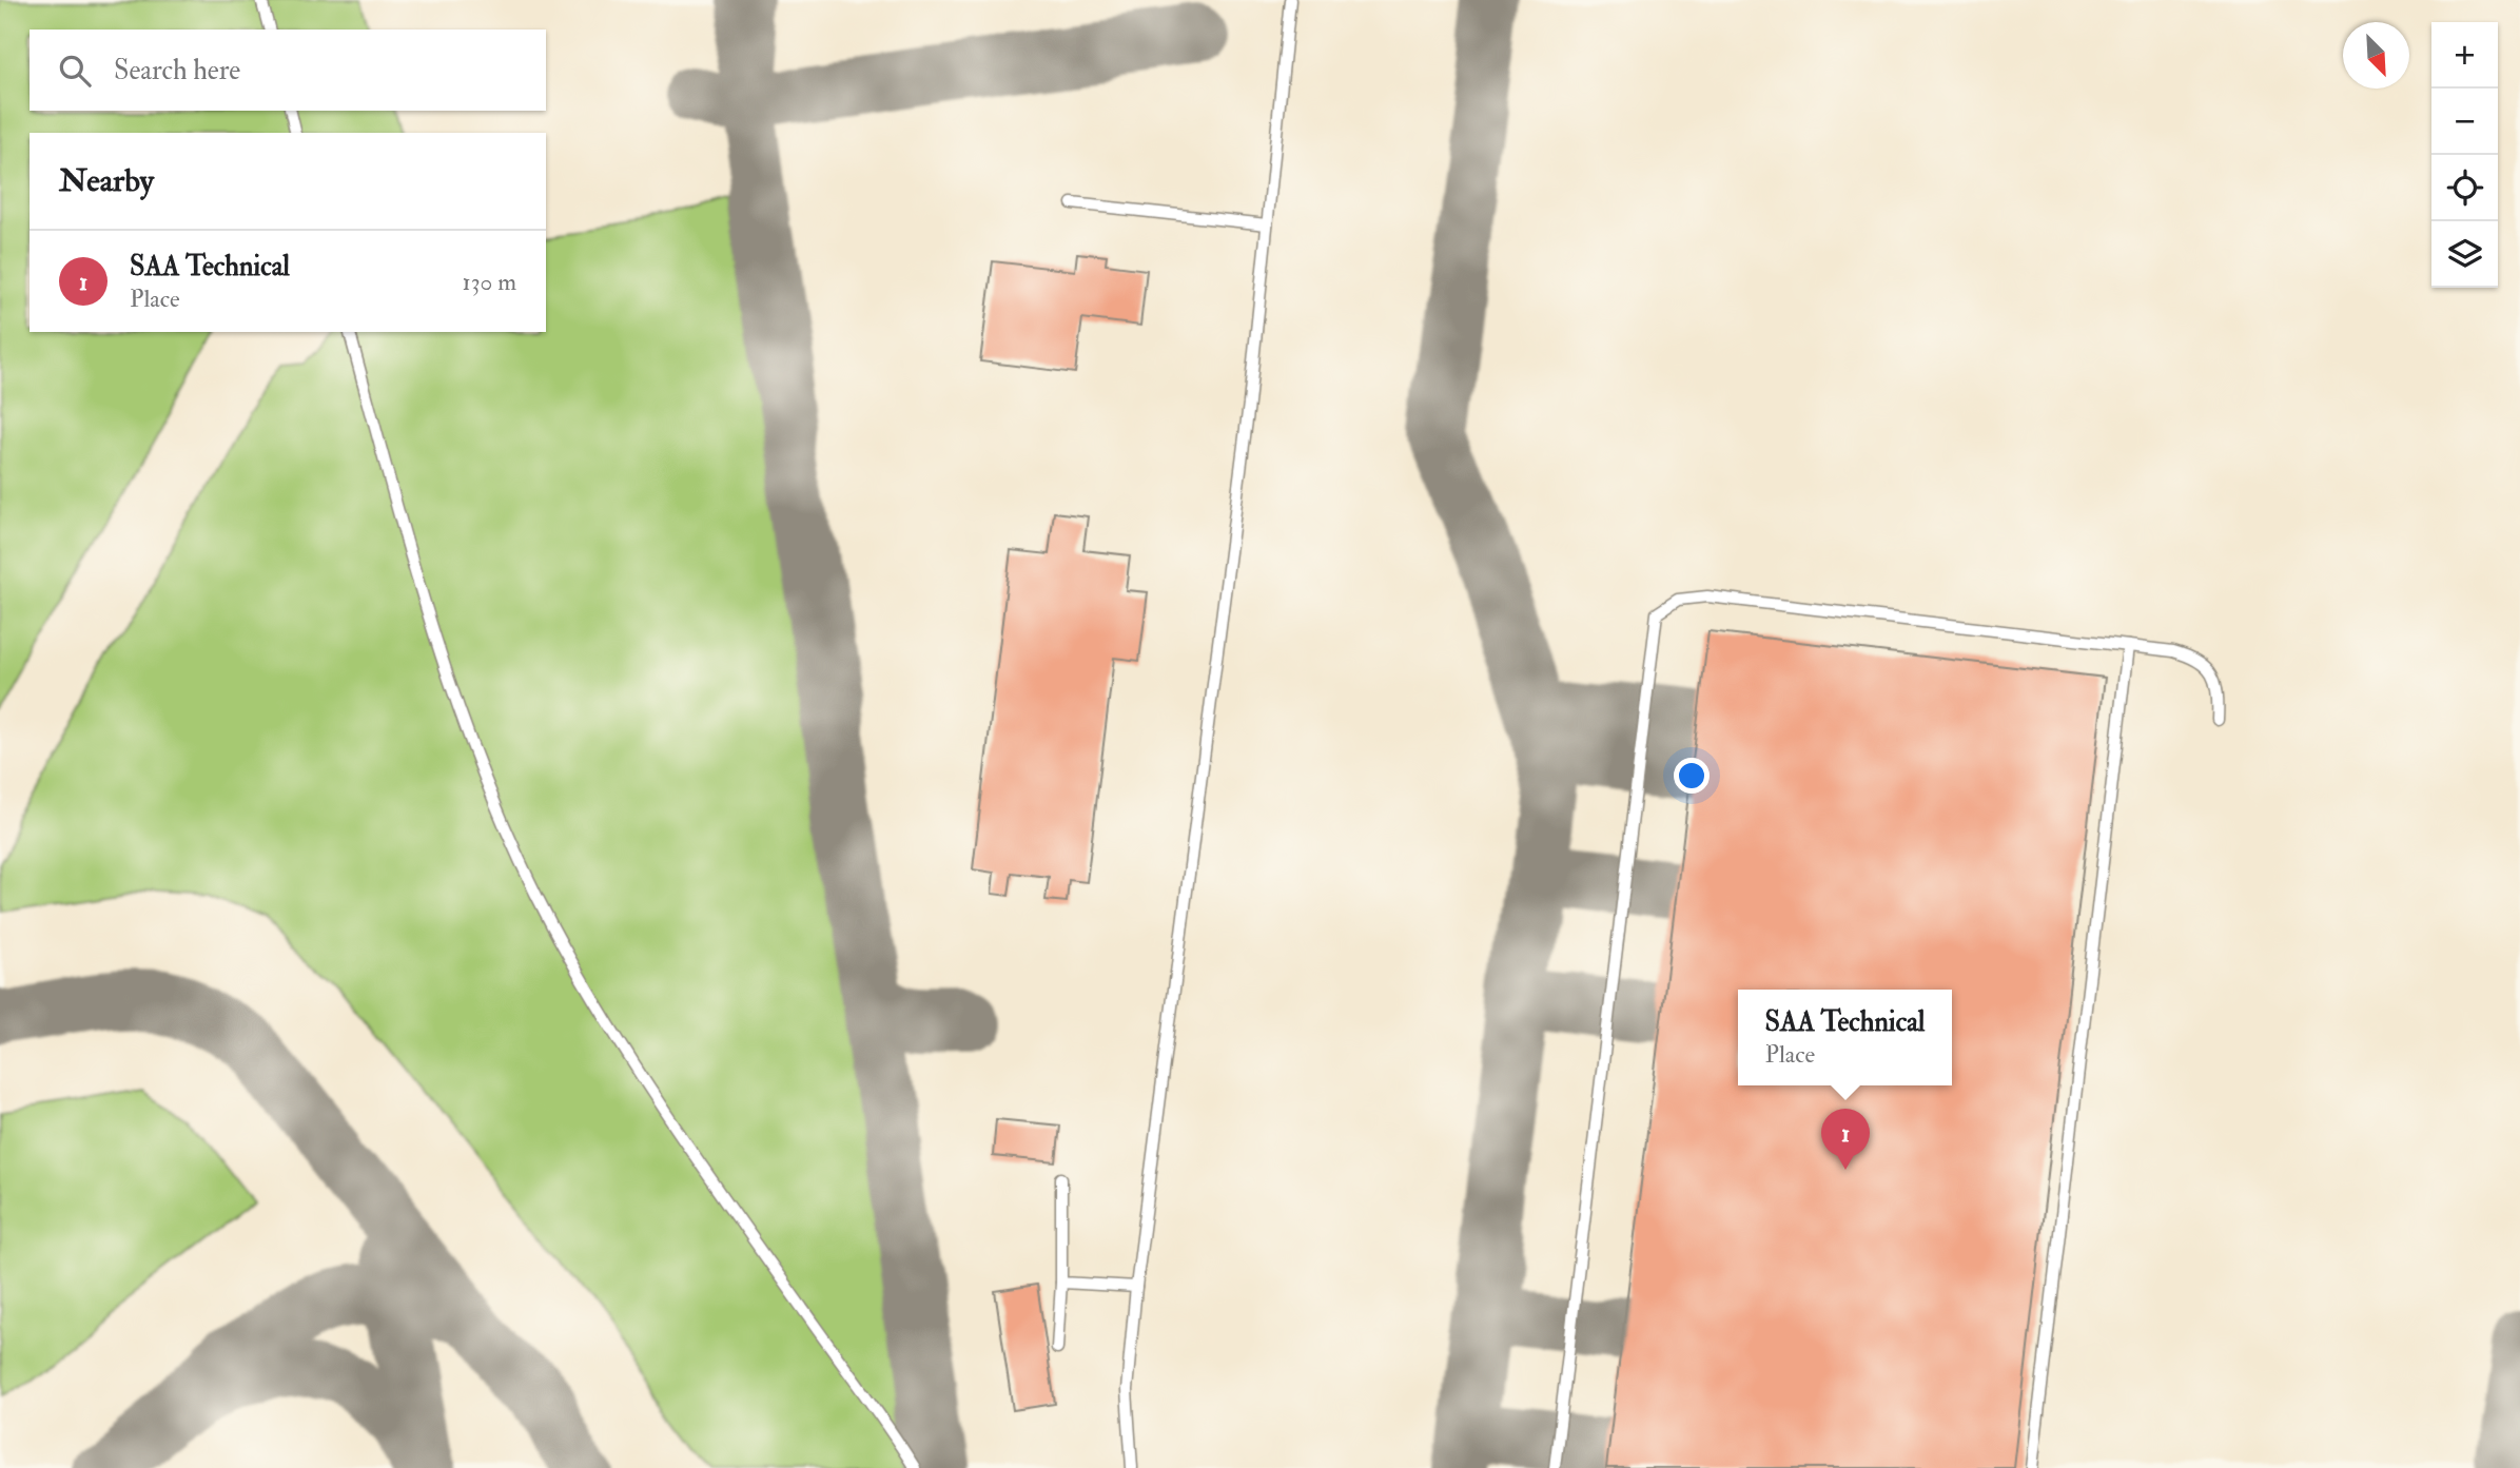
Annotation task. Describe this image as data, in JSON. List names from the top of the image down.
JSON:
{
  "north": "bottom right",
  "page": {
    "map_buttons": ["+", "−"],
    "search": "Search here",
    "heading": "Nearby",
    "list": [
      {
        "mark": "1",
        "name": "SAA Technical",
        "note": "Place",
        "value": "130 m"
      }
    ],
    "popup": ["SAA Technical", "Place"],
    "pins": "1"
  }
}
